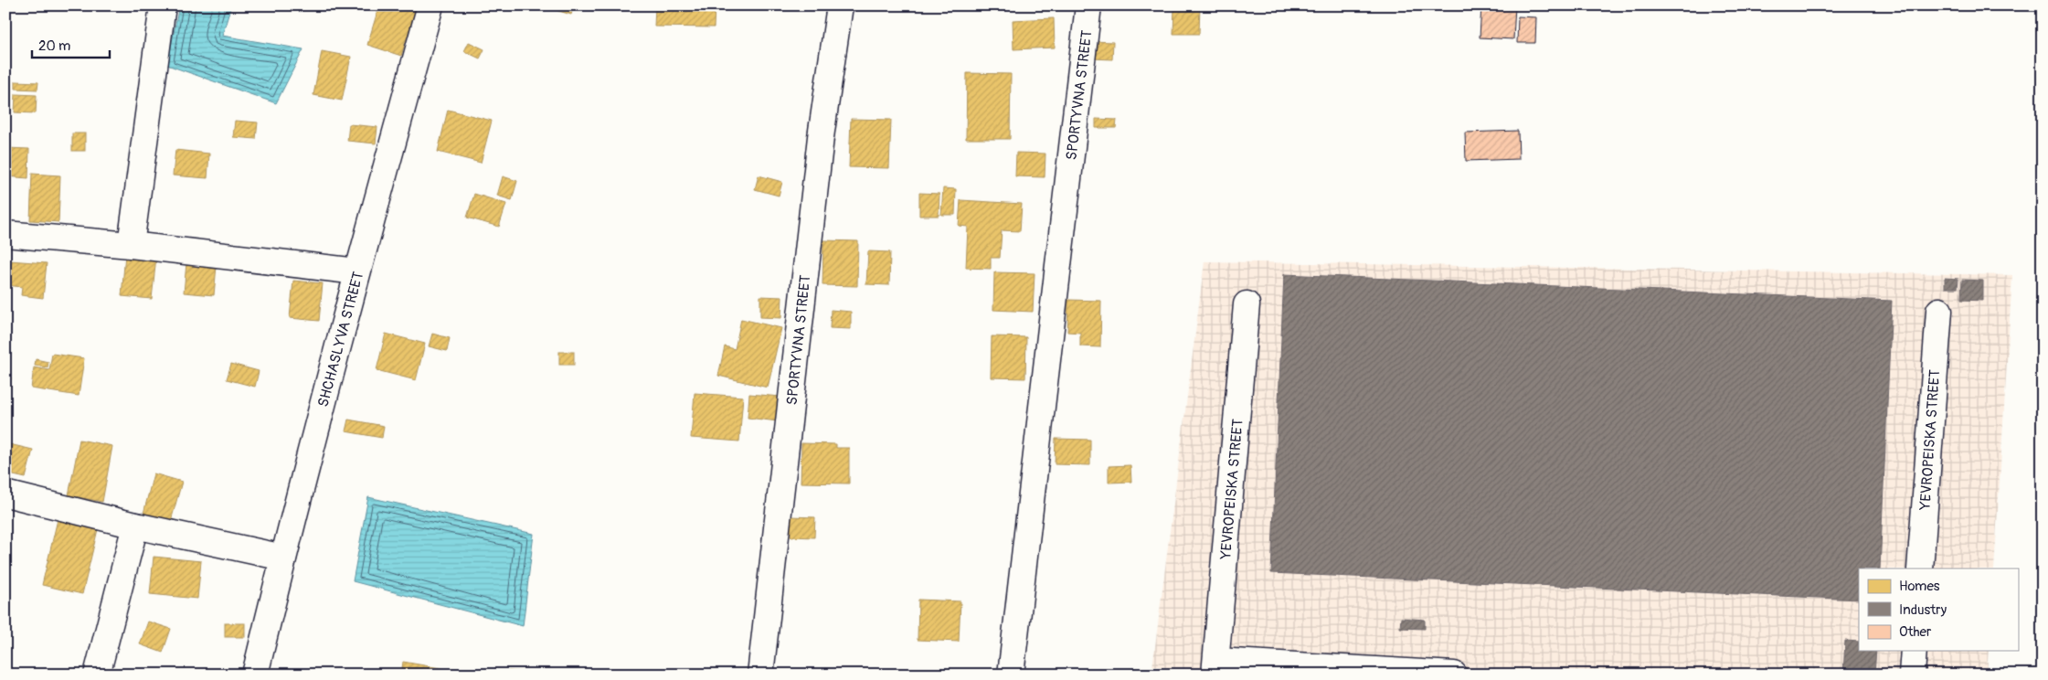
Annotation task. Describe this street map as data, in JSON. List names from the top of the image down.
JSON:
{
  "streets": {
    "street": ["SPORTYVNA STREET", "SHCHASLYVA STREET", "YEVROPEISKA STREET"]
  },
  "legend": ["Homes", "Industry", "Other"],
  "scale_bar": "20 m"
}
